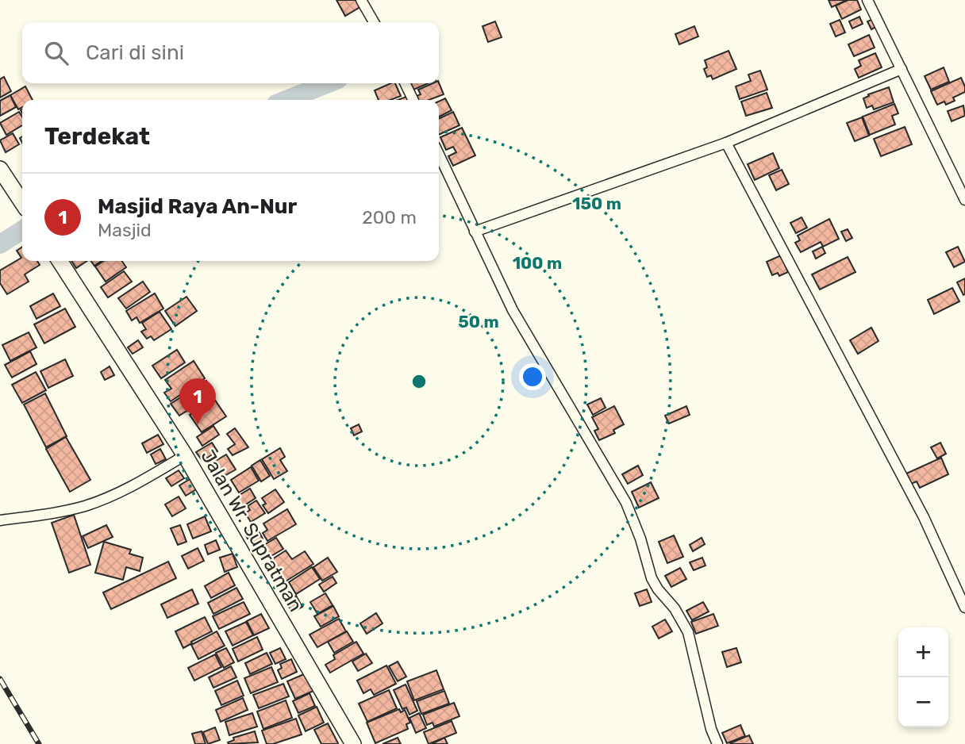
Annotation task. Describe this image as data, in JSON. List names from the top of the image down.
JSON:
{
  "streets": {
    "main road": ["Jalan Wr. Supratman"]
  },
  "page": {
    "search": "Cari di sini",
    "heading": "Terdekat",
    "list": [
      {
        "mark": "1",
        "name": "Masjid Raya An-Nur",
        "note": "Masjid",
        "value": "200 m"
      }
    ],
    "pins": "1",
    "map_buttons": ["+", "−"]
  },
  "rings": ["150 m", "100 m", "50 m"]
}
